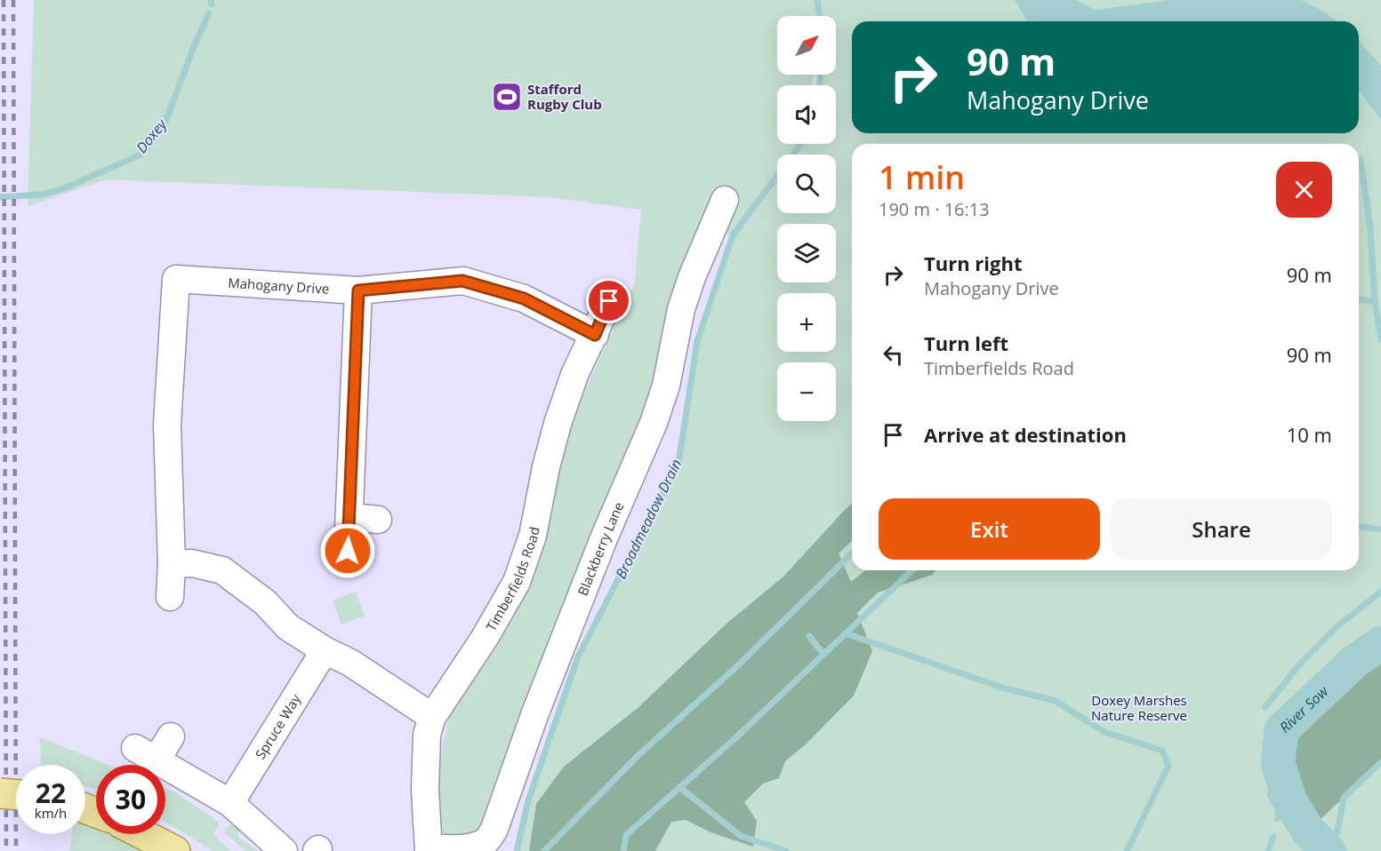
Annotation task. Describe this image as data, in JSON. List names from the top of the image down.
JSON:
{
  "streets": {
    "street": [
      "Mahogany Drive",
      "Blackberry Lane",
      "Timberfields Road",
      "Spruce Way"
    ]
  },
  "crossings": [
    ["Mahogany Drive", "Timberfields Road"],
    ["Blackberry Lane", "Timberfields Road"]
  ],
  "water": ["Doxey", "Broadmeadow Drain", "River Sow"],
  "parks": ["Doxey Marshes Nature Reserve"],
  "places": {
    "sports": ["Stafford Rugby Club"]
  },
  "north": "top right",
  "page": {
    "map_buttons": ["+", "−"],
    "turn": ["90 m", "Mahogany Drive"],
    "heading": ["1 min", "190 m · 16:13"],
    "list": [
      {
        "name": "Turn right",
        "note": "Mahogany Drive",
        "value": "90 m"
      },
      {
        "name": "Turn left",
        "note": "Timberfields Road",
        "value": "90 m"
      },
      {
        "name": "Arrive at destination",
        "value": "10 m"
      }
    ],
    "buttons": ["Exit", "Share"],
    "speed": "22 km/h",
    "limit": "30"
  }
}
